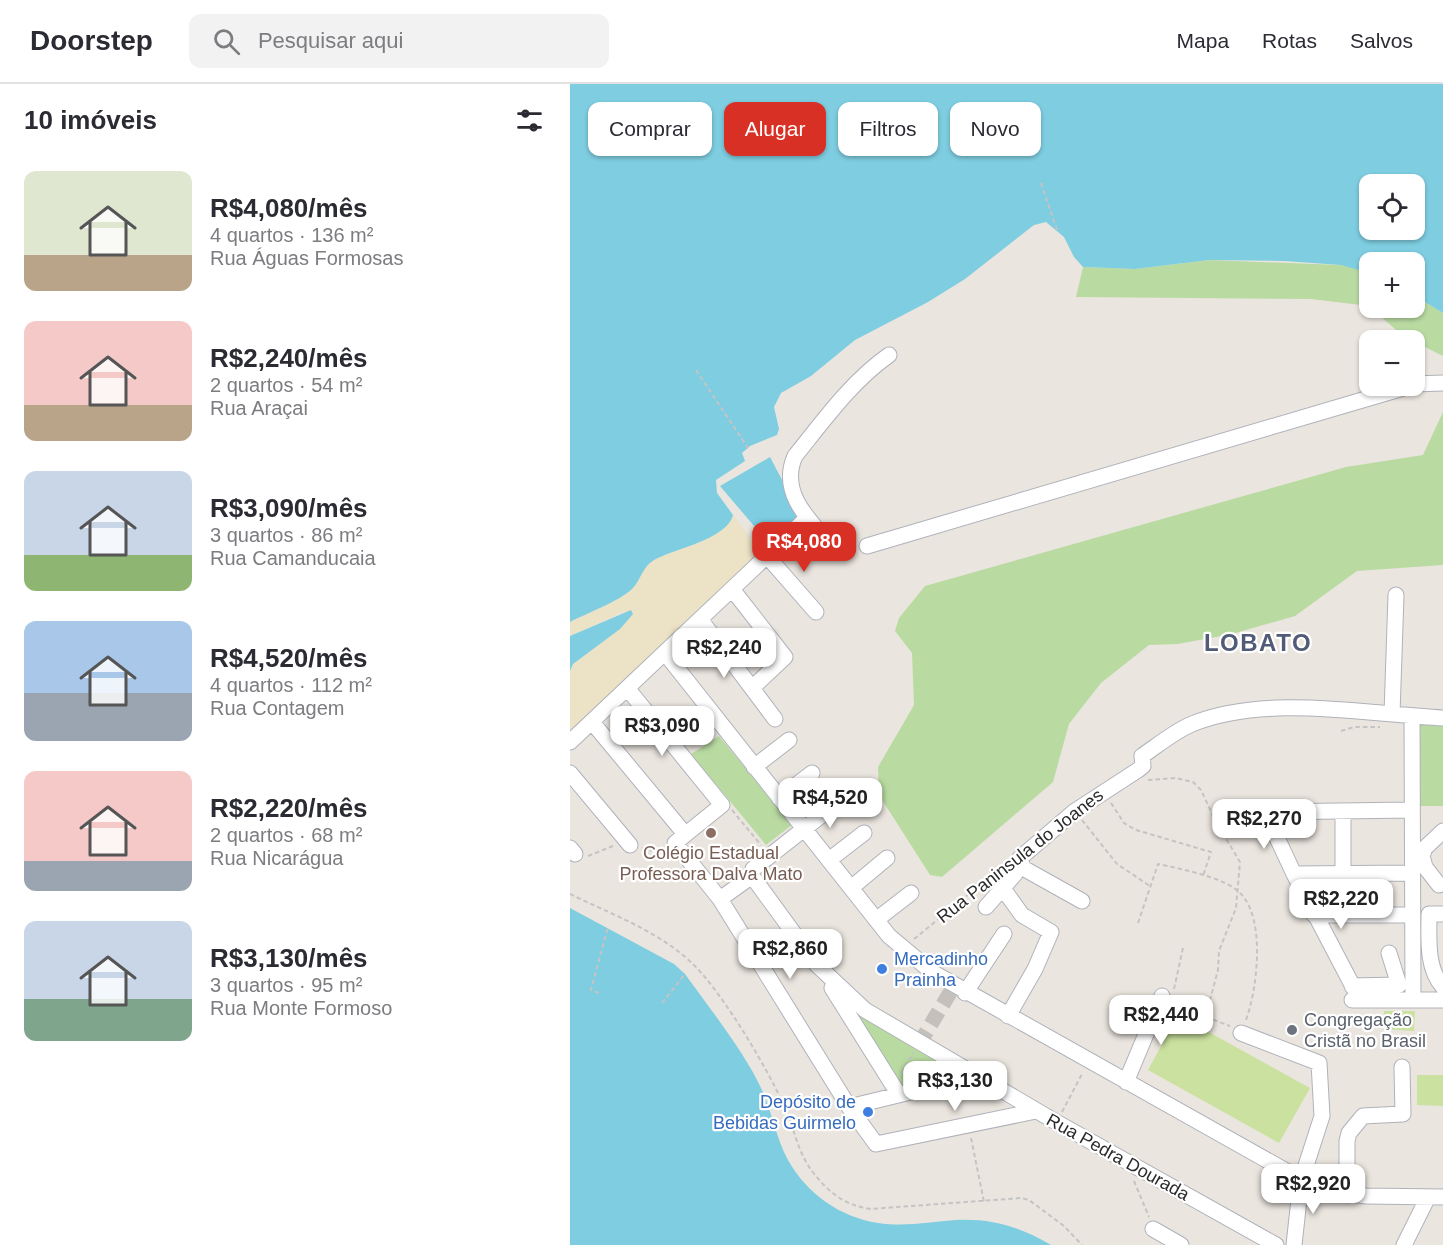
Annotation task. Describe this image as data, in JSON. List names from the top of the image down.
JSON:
{
  "streets": {
    "street": ["Rua Paninsula do Joanes", "Rua Pedra Dourada"]
  },
  "districts": ["LOBATO"],
  "places": [
    "Colégio Estadual Professora Dalva Mato",
    "Mercadinho Prainha",
    "Congregação Cristã no Brasil",
    "Depósito de Bebidas Guirmelo"
  ],
  "page": {
    "header": "Doorstep",
    "search": "Pesquisar aqui",
    "nav": ["Mapa", "Rotas", "Salvos"],
    "heading": "10 imóveis",
    "chip": [
      "Comprar",
      "Alugar",
      "Filtros",
      "Novo"
    ],
    "list": [
      {
        "name": "R$4,080/mês",
        "note": "4 quartos · 136 m² · Rua Águas Formosas"
      },
      {
        "name": "R$2,240/mês",
        "note": "2 quartos · 54 m² · Rua Araçai"
      },
      {
        "name": "R$3,090/mês",
        "note": "3 quartos · 86 m² · Rua Camanducaia"
      },
      {
        "name": "R$4,520/mês",
        "note": "4 quartos · 112 m² · Rua Contagem"
      },
      {
        "name": "R$2,220/mês",
        "note": "2 quartos · 68 m² · Rua Nicarágua"
      },
      {
        "name": "R$3,130/mês",
        "note": "3 quartos · 95 m² · Rua Monte Formoso"
      }
    ],
    "map_buttons": ["+", "−"],
    "price": [
      "R$4,080",
      "R$2,240",
      "R$3,090",
      "R$4,520",
      "R$2,270",
      "R$2,220",
      "R$2,860",
      "R$2,440",
      "R$3,130",
      "R$2,920"
    ]
  }
}
